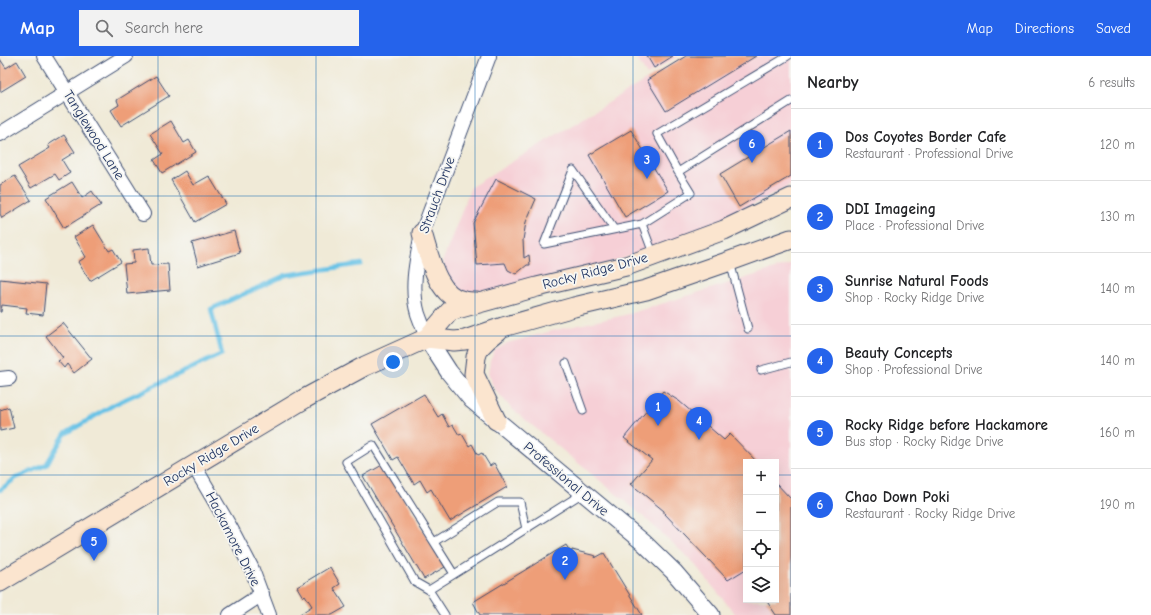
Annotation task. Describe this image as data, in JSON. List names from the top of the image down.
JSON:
{
  "streets": {
    "main road": ["Rocky Ridge Drive"],
    "street": [
      "Tanglewood Lane",
      "Strauch Drive",
      "Professional Drive",
      "Hackamore Drive"
    ]
  },
  "crossings": [
    ["Strauch Drive", "Rocky Ridge Drive"],
    ["Strauch Drive", "Professional Drive"],
    ["Rocky Ridge Drive", "Professional Drive"],
    ["Rocky Ridge Drive", "Hackamore Drive"]
  ],
  "page": {
    "header": "Map",
    "search": "Search here",
    "nav": ["Map", "Directions", "Saved"],
    "heading": ["Nearby", "6 results"],
    "list": [
      {
        "mark": "1",
        "name": "Dos Coyotes Border Cafe",
        "note": "Restaurant · Professional Drive",
        "value": "120 m"
      },
      {
        "mark": "2",
        "name": "DDI Imageing",
        "note": "Place · Professional Drive",
        "value": "130 m"
      },
      {
        "mark": "3",
        "name": "Sunrise Natural Foods",
        "note": "Shop · Rocky Ridge Drive",
        "value": "140 m"
      },
      {
        "mark": "4",
        "name": "Beauty Concepts",
        "note": "Shop · Professional Drive",
        "value": "140 m"
      },
      {
        "mark": "5",
        "name": "Rocky Ridge before Hackamore",
        "note": "Bus stop · Rocky Ridge Drive",
        "value": "160 m"
      },
      {
        "mark": "6",
        "name": "Chao Down Poki",
        "note": "Restaurant · Rocky Ridge Drive",
        "value": "190 m"
      }
    ],
    "pins": [
      "6",
      "3",
      "1",
      "4",
      "5",
      "2"
    ],
    "map_buttons": ["+", "−"]
  }
}
